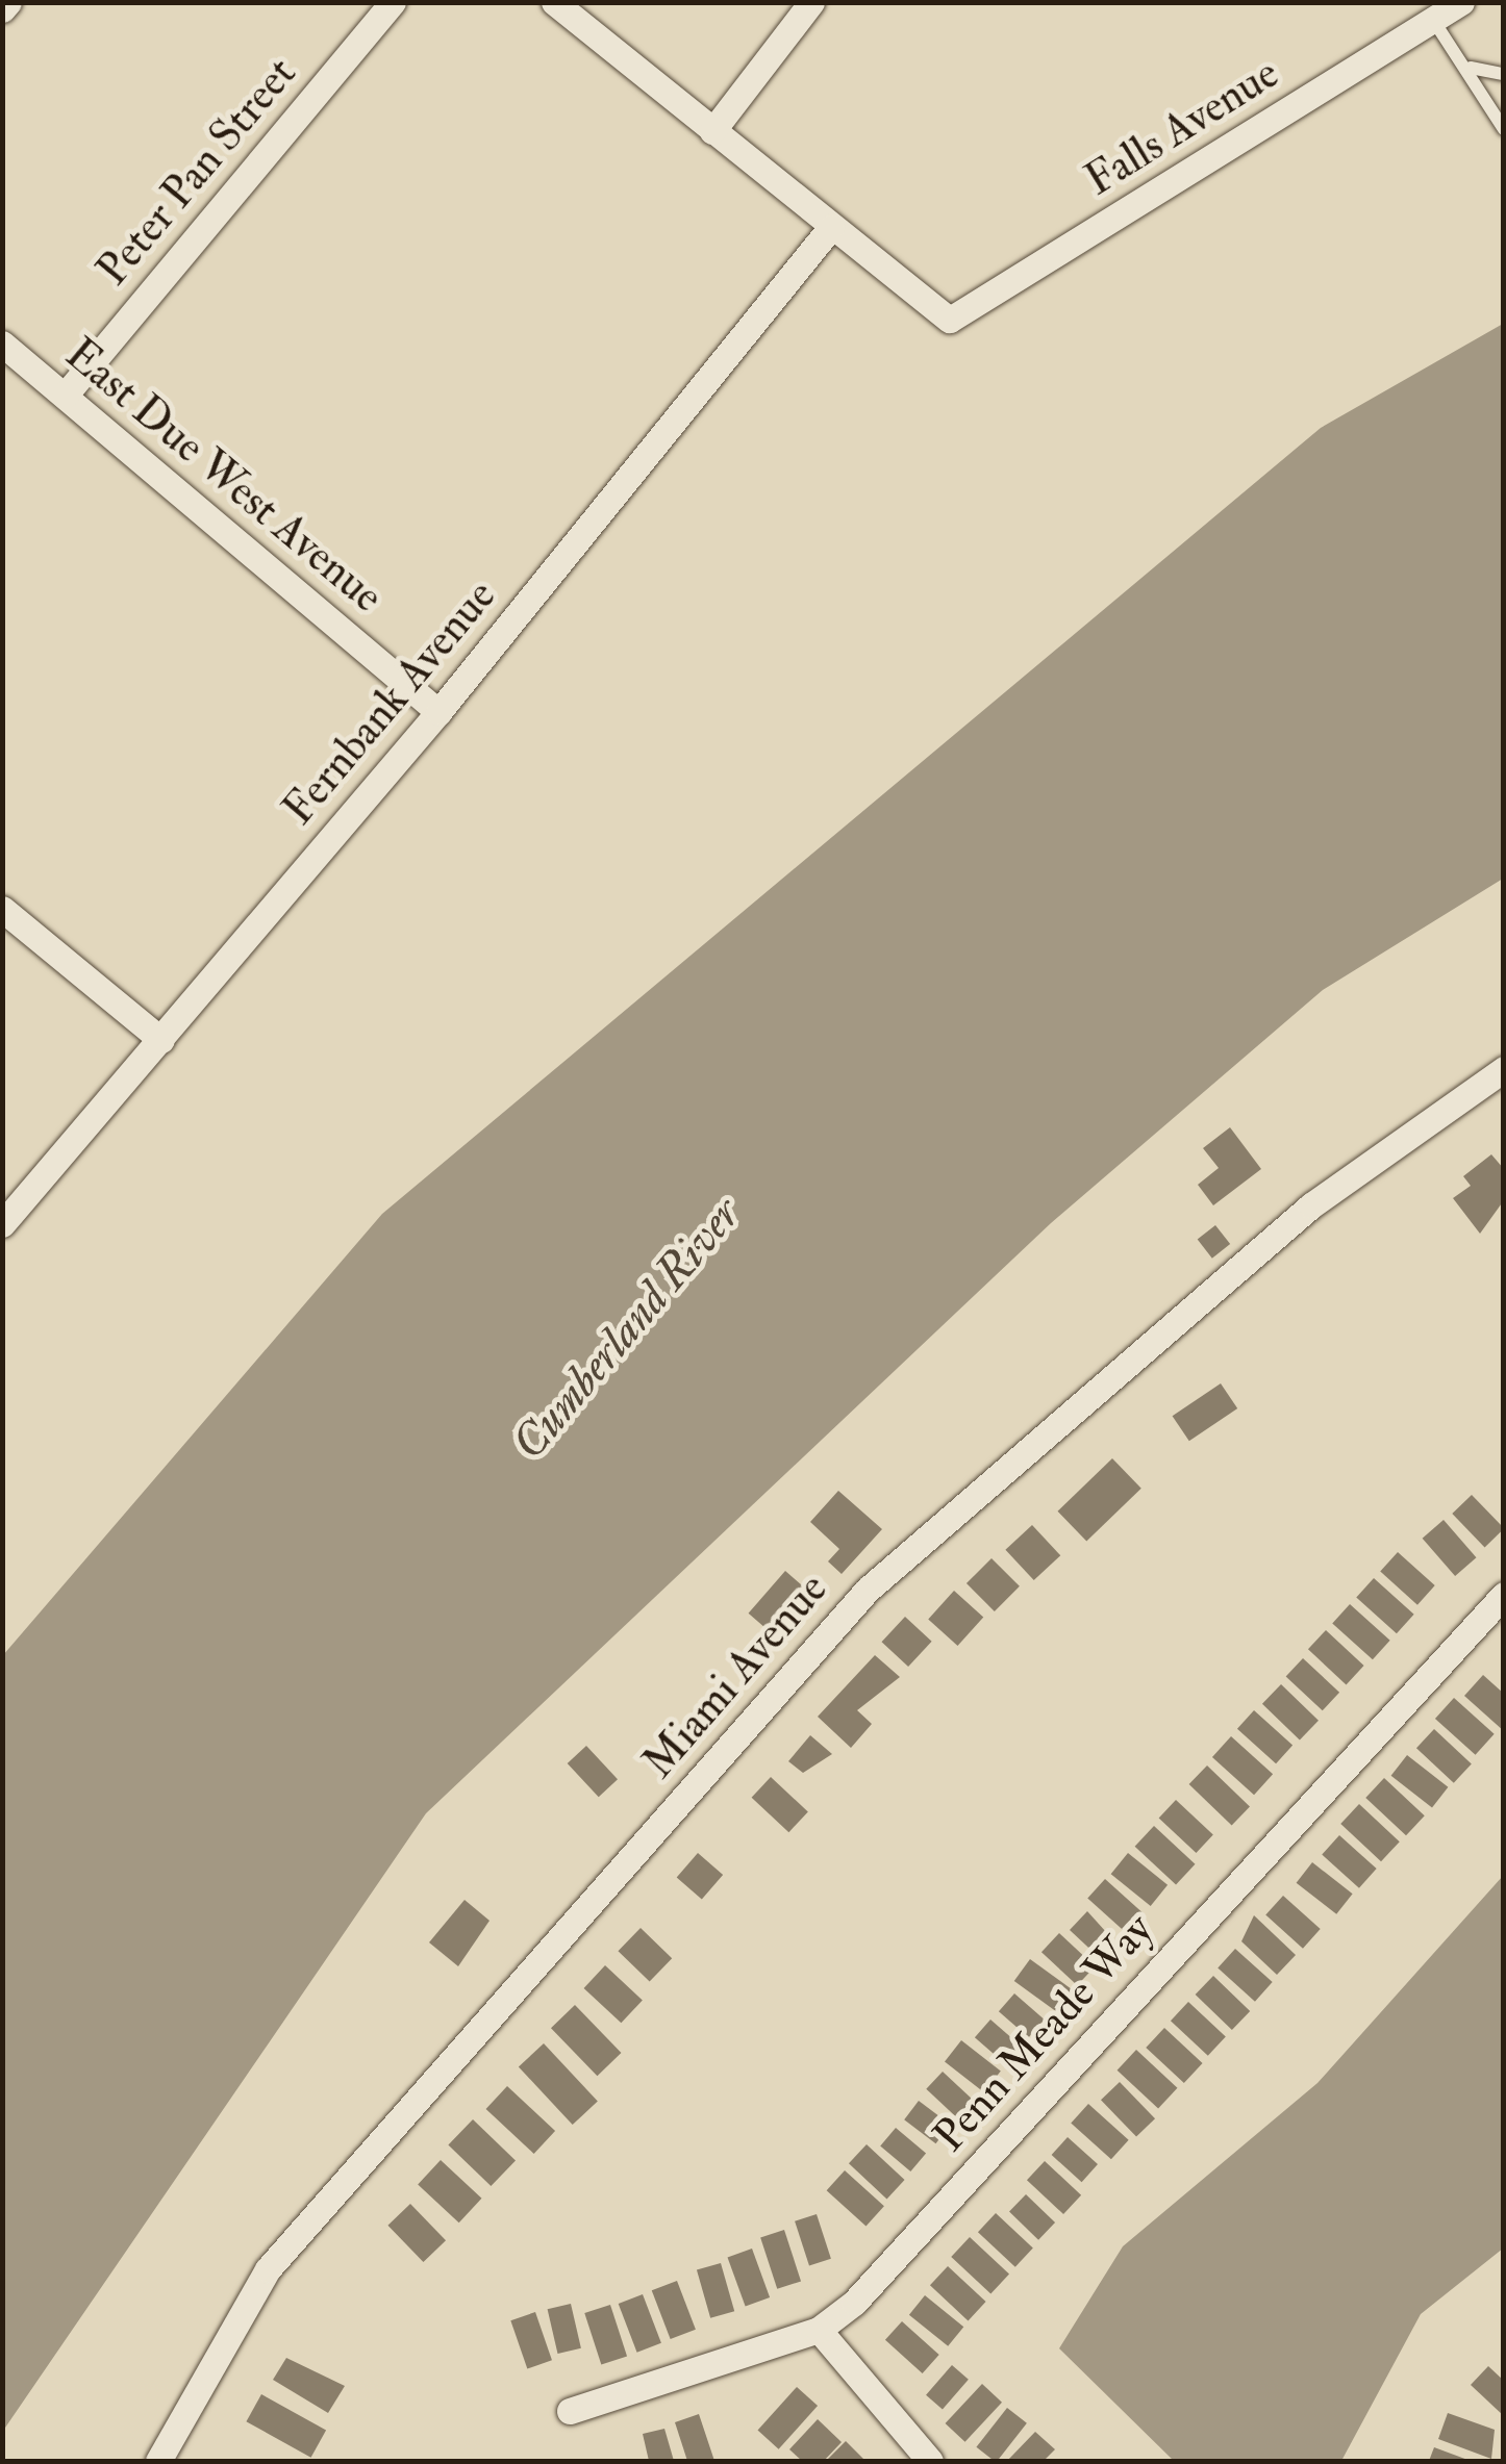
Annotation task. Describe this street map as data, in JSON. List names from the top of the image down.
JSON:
{
  "streets": {
    "street": [
      "Falls Avenue",
      "Peter Pan Street",
      "East Due West Avenue",
      "Fernbank Avenue",
      "Miami Avenue",
      "Penn Meade Way"
    ]
  },
  "crossings": [
    ["Falls Avenue", "Fernbank Avenue"],
    ["Peter Pan Street", "East Due West Avenue"],
    ["East Due West Avenue", "Fernbank Avenue"]
  ],
  "water": ["Cumberland River"]
}
